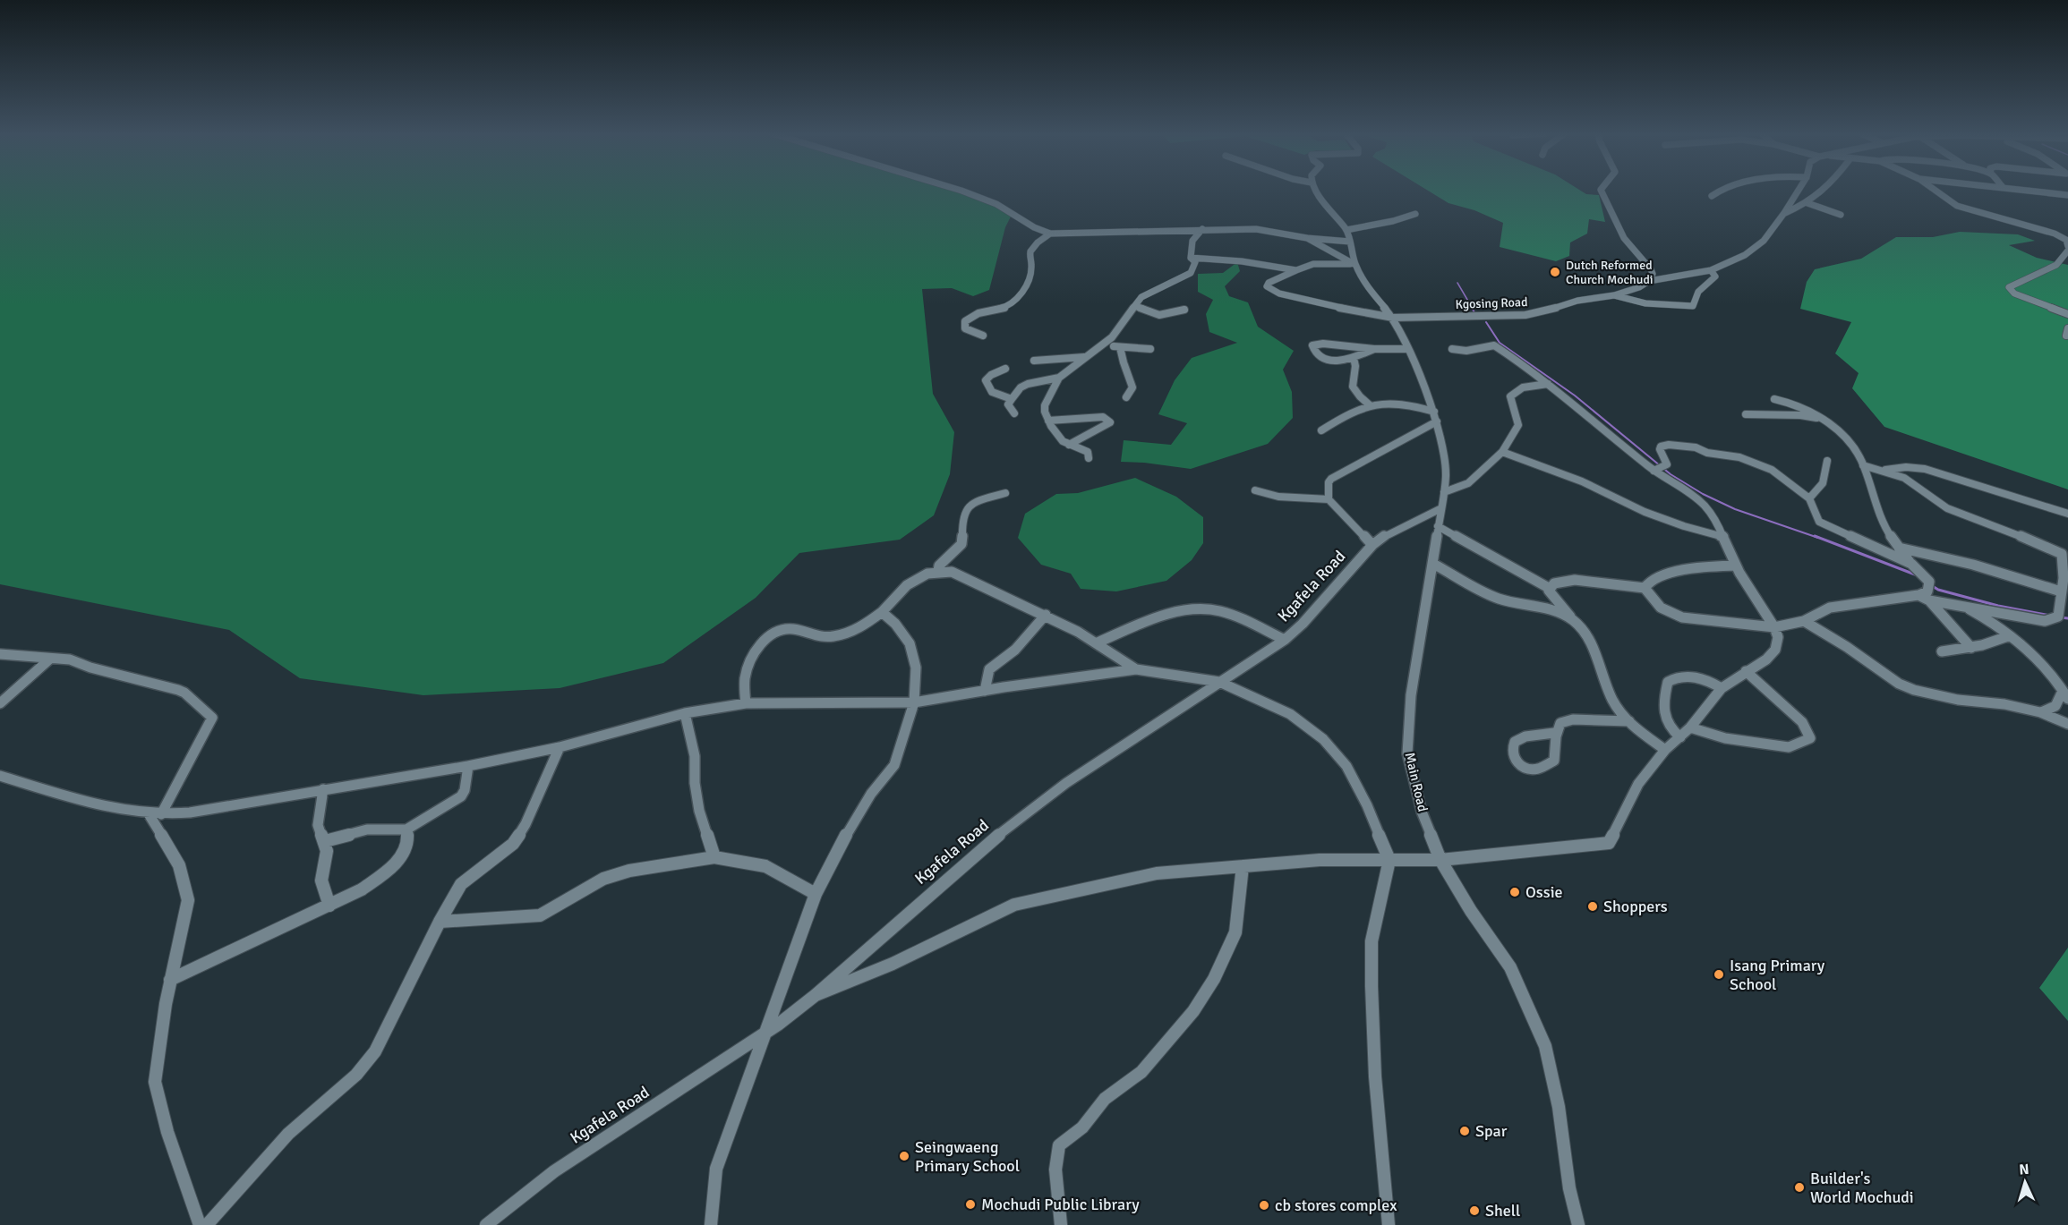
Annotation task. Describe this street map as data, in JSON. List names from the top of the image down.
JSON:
{
  "streets": {
    "street": ["Kgosing Road", "Kgafela Road", "Main Road"]
  },
  "crossings": [
    ["Kgosing Road", "Main Road"],
    ["Kgafela Road", "Main Road"]
  ],
  "places": [
    "Dutch Reformed Church Mochudi",
    "Ossie",
    "Shoppers",
    "Isang Primary School",
    "Spar",
    "Seingwaeng Primary School",
    "Builder's World Mochudi",
    "Mochudi Public Library",
    "cb stores complex",
    "Shell"
  ],
  "north": "top"
}
